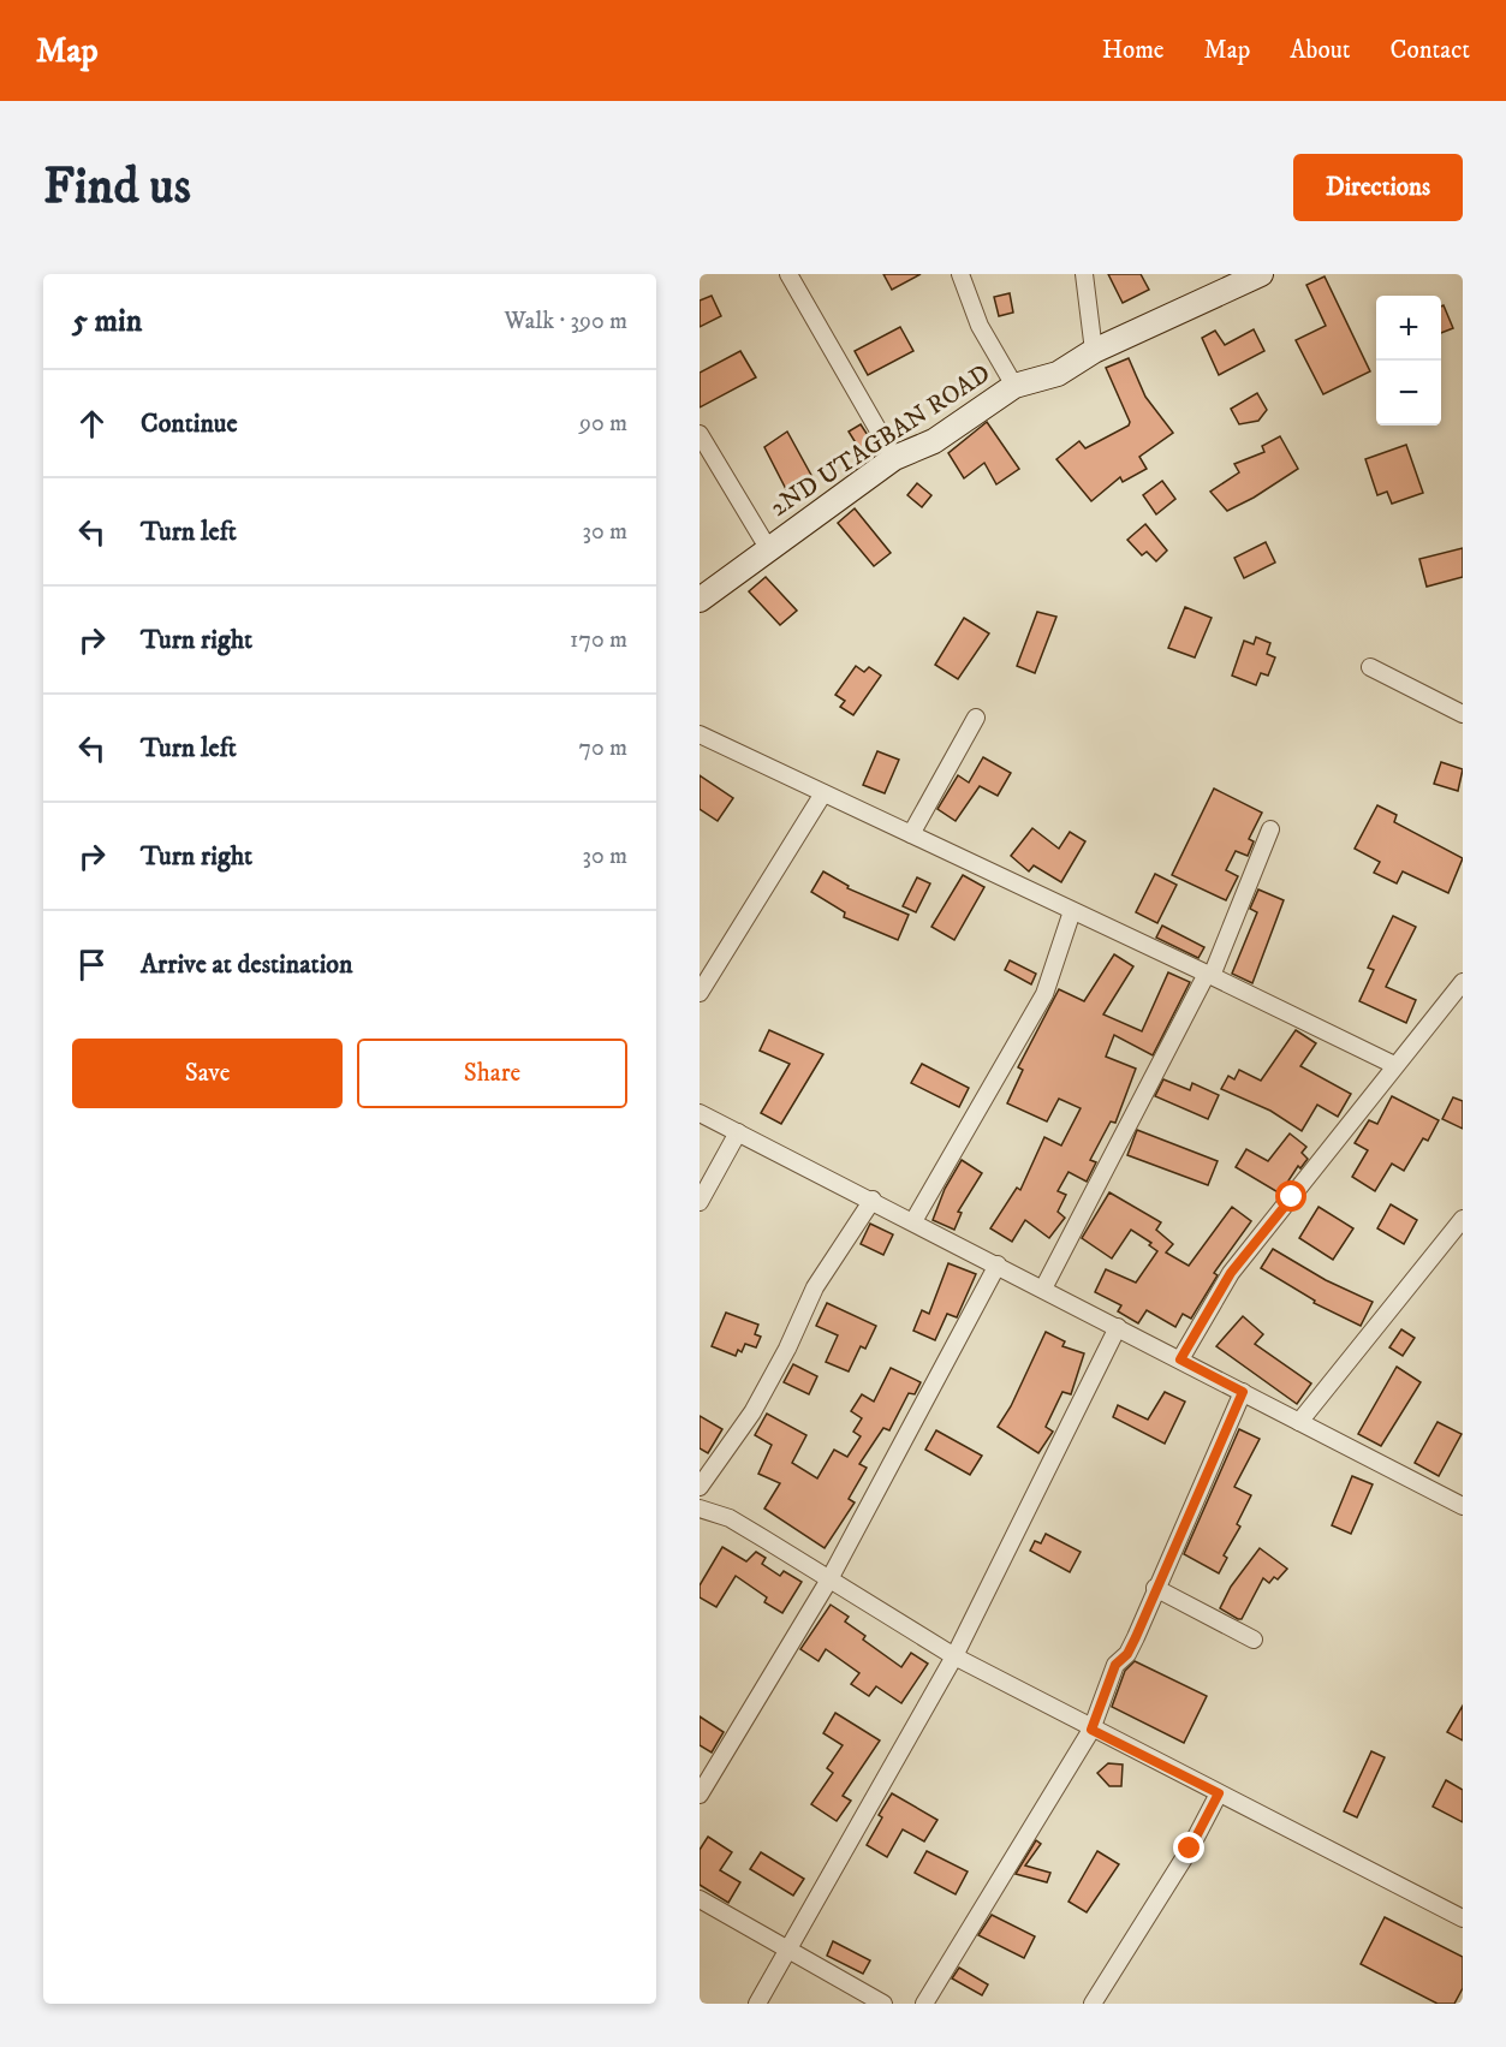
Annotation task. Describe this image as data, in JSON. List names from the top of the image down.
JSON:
{
  "streets": {
    "street": ["2ND UTAGBAN ROAD"]
  },
  "page": {
    "header": "Map",
    "nav": [
      "Home",
      "Map",
      "About",
      "Contact"
    ],
    "buttons": [
      "Directions",
      ["Save", "Share"]
    ],
    "title": "Find us",
    "heading": ["5 min", "Walk · 390 m"],
    "map_buttons": ["+", "−"],
    "list": [
      ["Continue", "90 m"],
      ["Turn left", "30 m"],
      ["Turn right", "170 m"],
      ["Turn left", "70 m"],
      ["Turn right", "30 m"],
      "Arrive at destination"
    ]
  }
}
